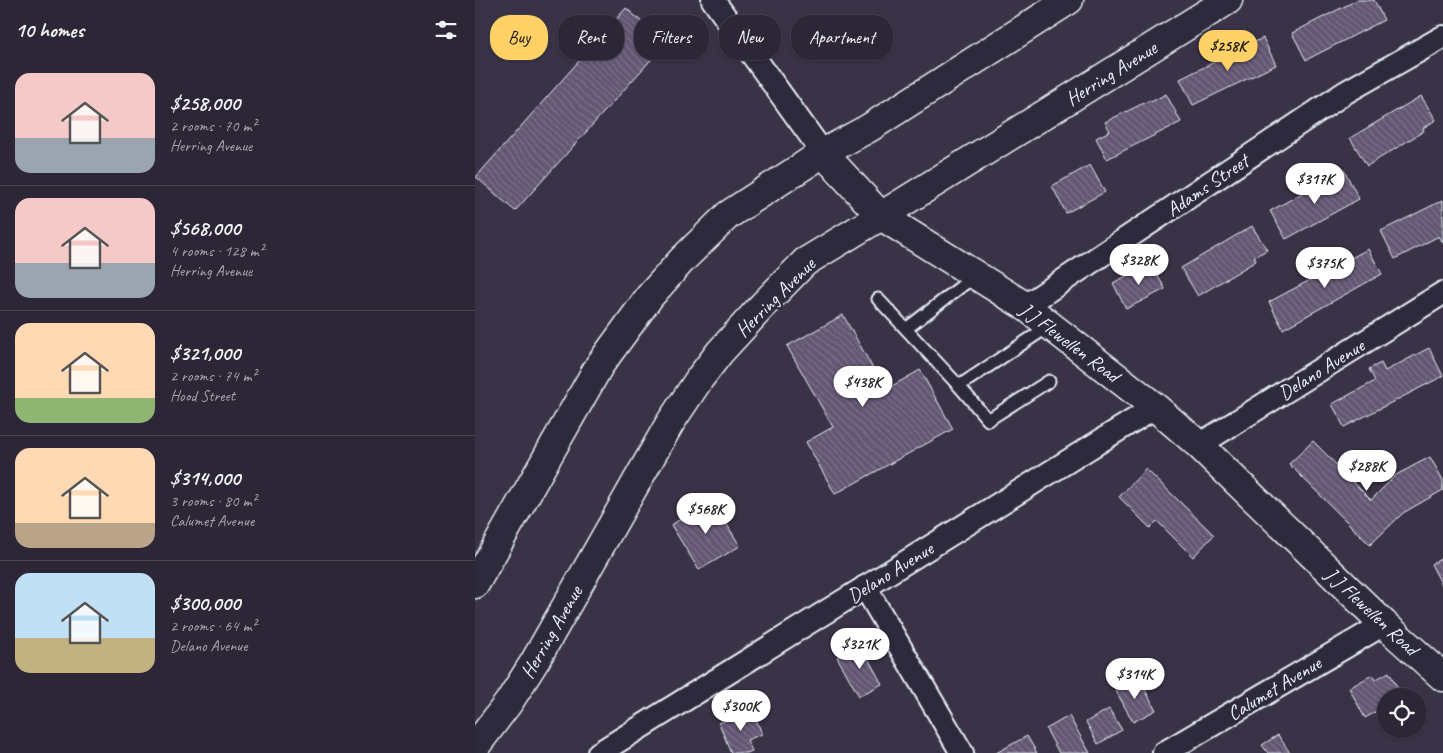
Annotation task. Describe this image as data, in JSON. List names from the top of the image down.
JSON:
{
  "streets": {
    "main road": ["Herring Avenue", "J J Flewellen Road"],
    "street": ["Adams Street", "Delano Avenue", "Calumet Avenue"]
  },
  "crossings": [
    ["Herring Avenue", "J J Flewellen Road"],
    ["Adams Street", "J J Flewellen Road"],
    ["J J Flewellen Road", "Delano Avenue"],
    ["J J Flewellen Road", "Calumet Avenue"]
  ],
  "page": {
    "heading": "10 homes",
    "chip": [
      "Buy",
      "Rent",
      "Filters",
      "New",
      "Apartment"
    ],
    "price": [
      "$258K",
      "$317K",
      "$328K",
      "$375K",
      "$438K",
      "$288K",
      "$568K",
      "$321K",
      "$314K",
      "$300K"
    ],
    "list": [
      {
        "name": "$258,000",
        "note": "2 rooms · 70 m² · Herring Avenue"
      },
      {
        "name": "$568,000",
        "note": "4 rooms · 128 m² · Herring Avenue"
      },
      {
        "name": "$321,000",
        "note": "2 rooms · 74 m² · Hood Street"
      },
      {
        "name": "$314,000",
        "note": "3 rooms · 80 m² · Calumet Avenue"
      },
      {
        "name": "$300,000",
        "note": "2 rooms · 64 m² · Delano Avenue"
      }
    ]
  }
}
